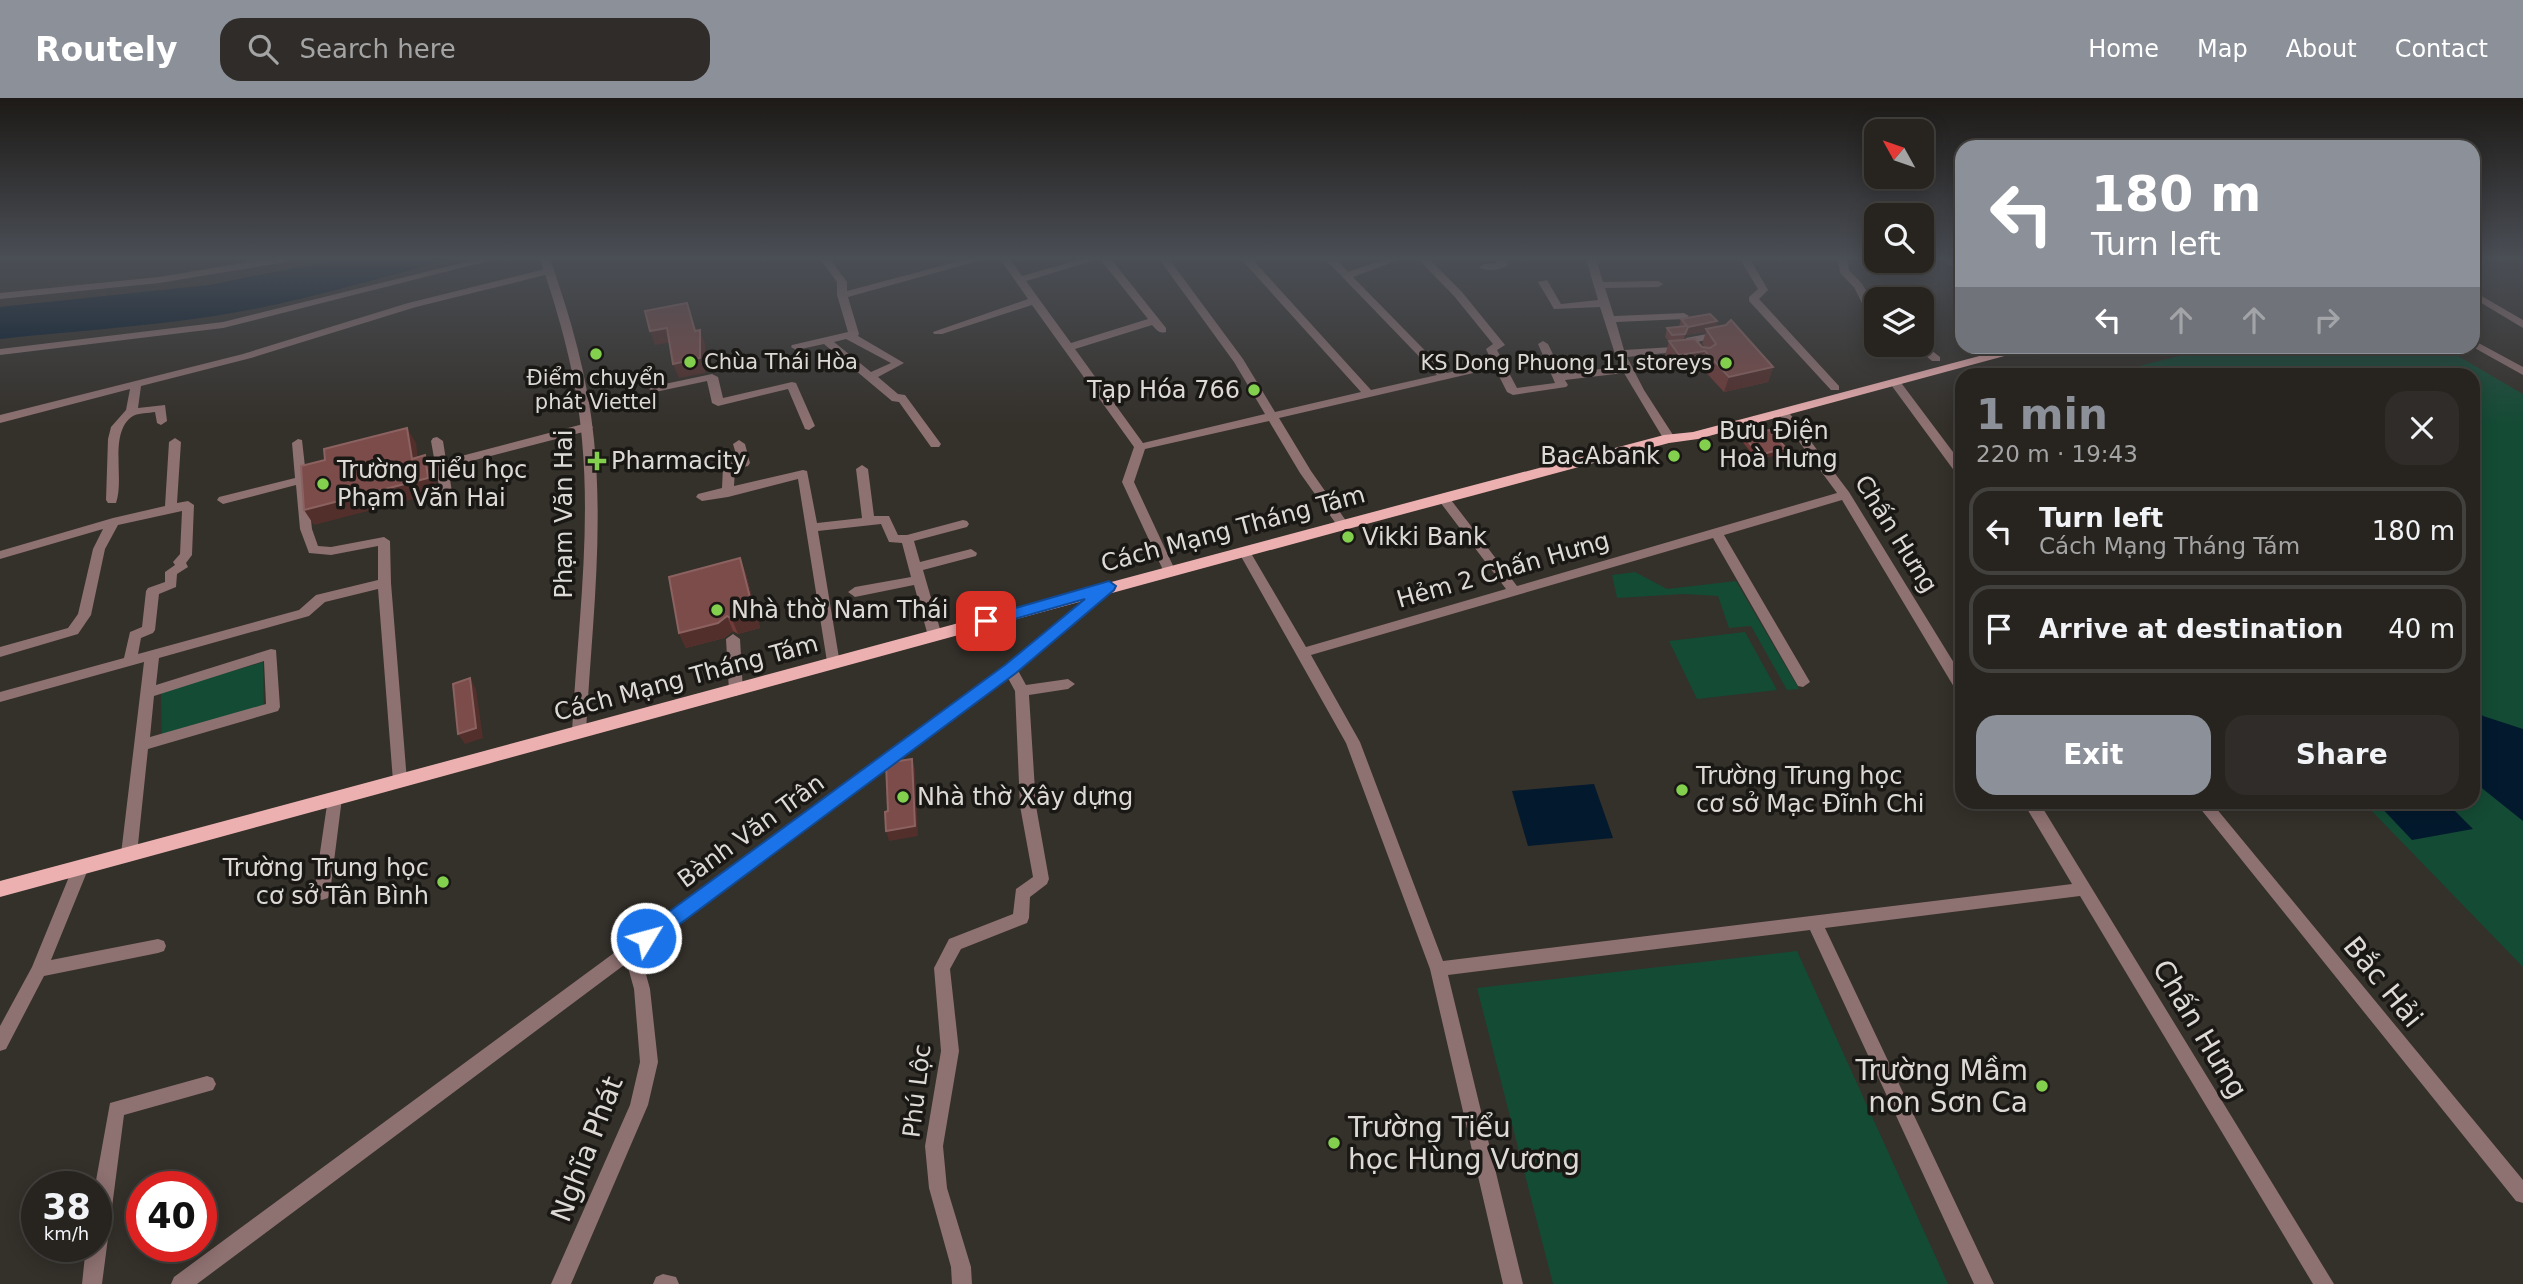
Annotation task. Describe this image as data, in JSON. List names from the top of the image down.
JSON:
{
  "streets": {
    "main road": ["Cách Mạng Tháng Tám"],
    "street": [
      "Phạm Văn Hai",
      "Chấn Hưng",
      "Hẻm 2 Chấn Hưng",
      "Bành Văn Trân",
      "Bắc Hải",
      "Phú Lộc",
      "Nghĩa Phát"
    ]
  },
  "crossings": [
    ["Phạm Văn Hai", "Cách Mạng Tháng Tám"],
    ["Cách Mạng Tháng Tám", "Chấn Hưng"],
    ["Cách Mạng Tháng Tám", "Bành Văn Trân"],
    ["Chấn Hưng", "Hẻm 2 Chấn Hưng"],
    ["Bành Văn Trân", "Phú Lộc"],
    ["Bành Văn Trân", "Nghĩa Phát"]
  ],
  "places": {
    "other": [
      "Điểm chuyển phát Viettel",
      "Chùa Thái Hòa",
      "KS Dong Phuong 11 storeys",
      "Tạp Hóa 766",
      "Bưu Điện Hoà Hưng",
      "BacAbank",
      "Trường Tiểu học Phạm Văn Hai",
      "Vikki Bank",
      "Nhà thờ Nam Thái",
      "Trường Trung học cơ sở Mạc Đĩnh Chi",
      "Nhà thờ Xây dựng",
      "Trường Trung học cơ sở Tân Bình",
      "Trường Mầm non Sơn Ca",
      "Trường Tiểu học Hùng Vương"
    ],
    "health": ["Pharmacity"]
  },
  "north": "top left",
  "page": {
    "header": "Routely",
    "search": "Search here",
    "nav": [
      "Home",
      "Map",
      "About",
      "Contact"
    ],
    "turn": ["180 m", "Turn left"],
    "heading": ["1 min", "220 m · 19:43"],
    "list": [
      {
        "name": "Turn left",
        "note": "Cách Mạng Tháng Tám",
        "value": "180 m"
      },
      {
        "name": "Arrive at destination",
        "value": "40 m"
      }
    ],
    "buttons": ["Exit", "Share"],
    "speed": "38 km/h",
    "limit": "40"
  }
}
